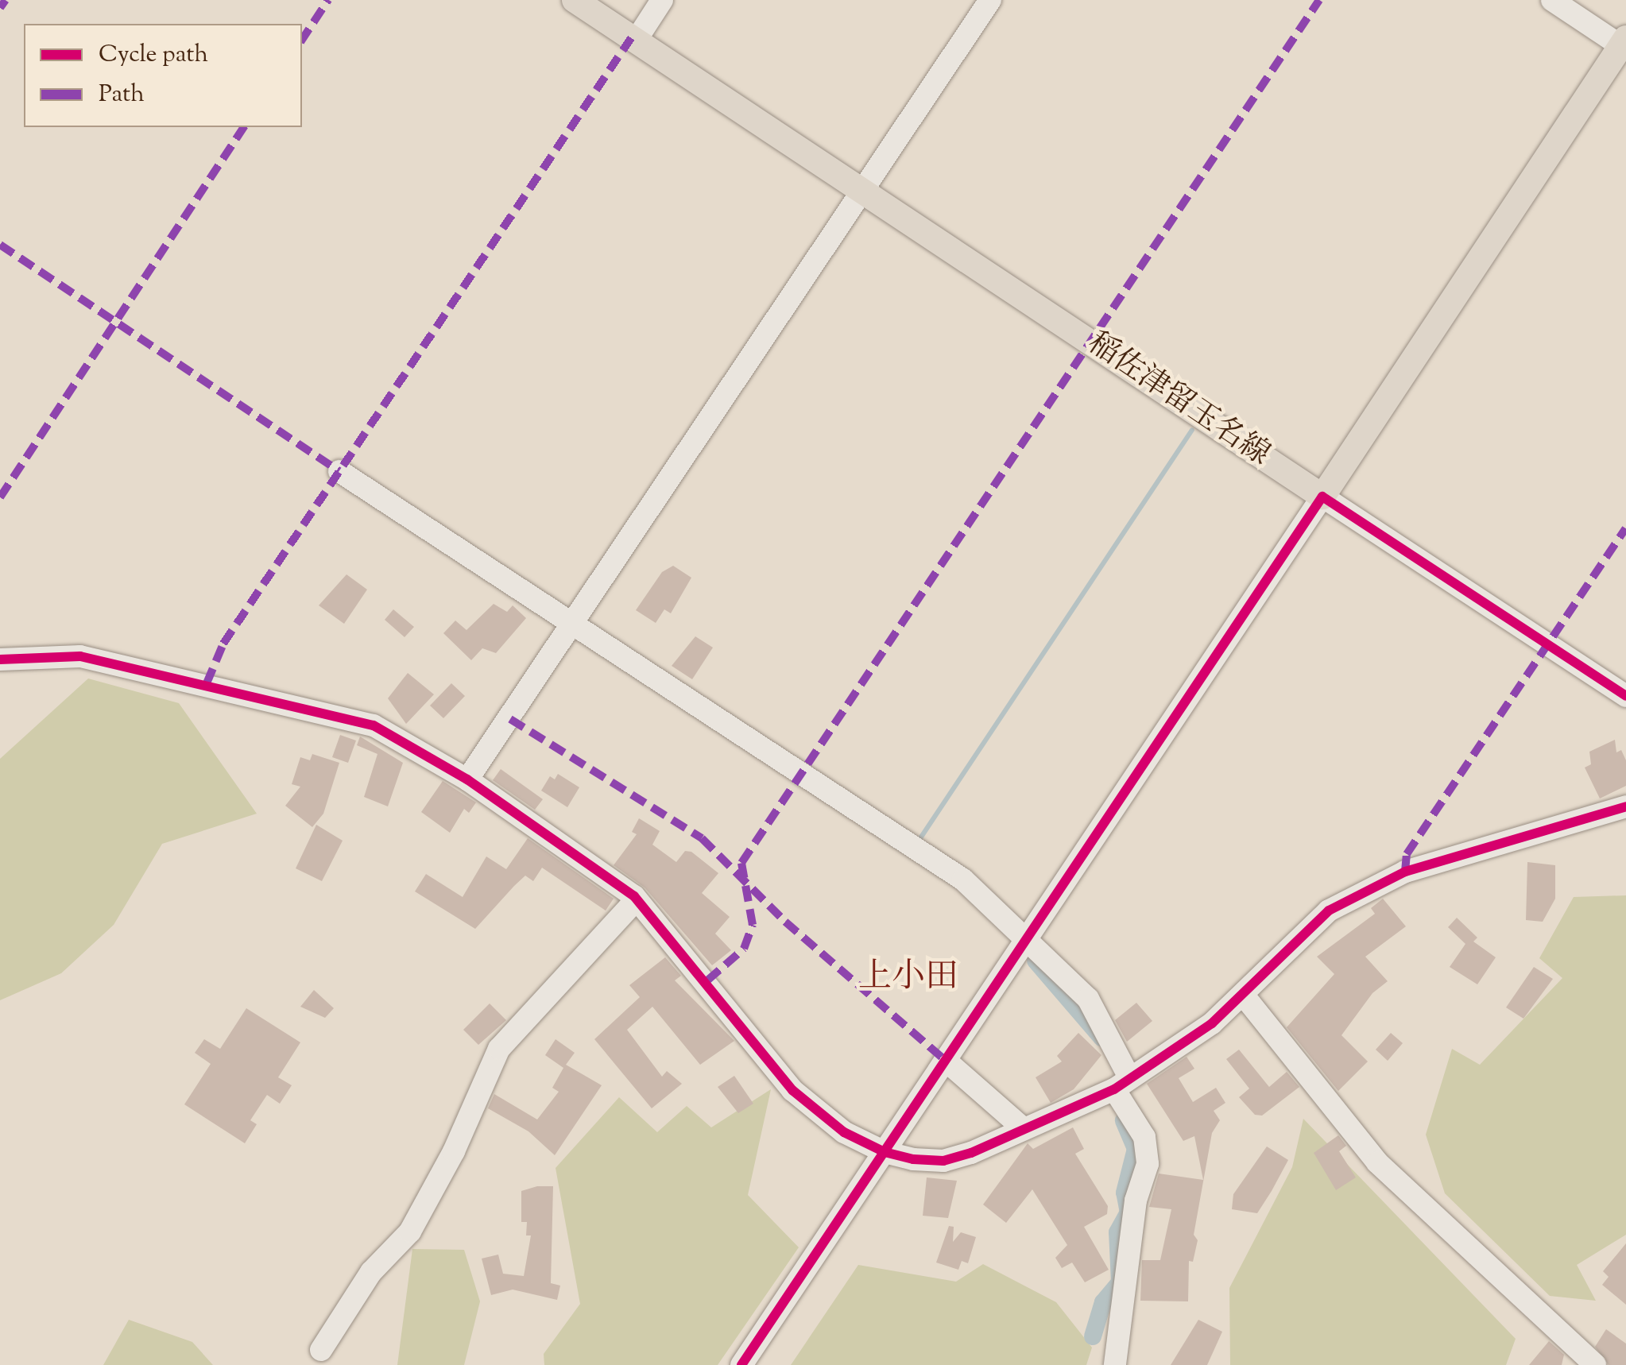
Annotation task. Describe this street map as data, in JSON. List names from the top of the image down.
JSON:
{
  "streets": {
    "main road": ["稲佐津留玉名線"]
  },
  "districts": ["上小田"],
  "legend": ["Cycle path", "Path"]
}
